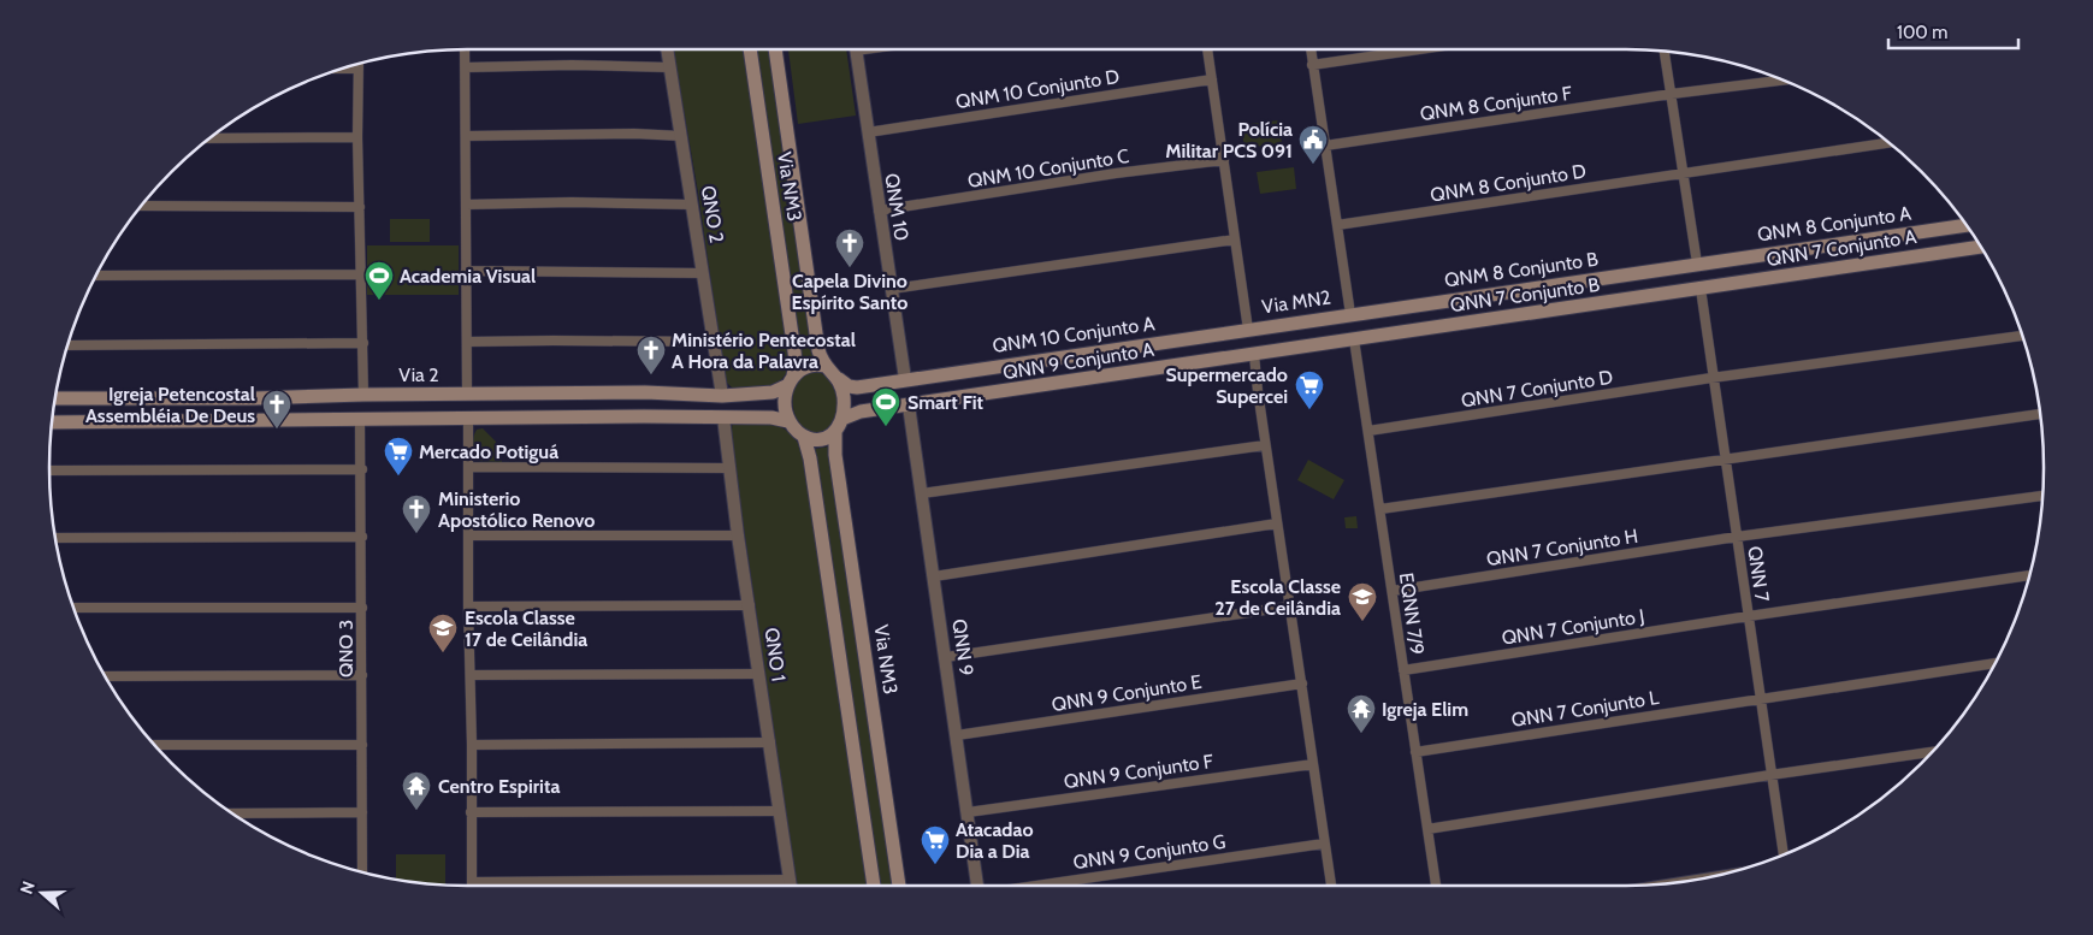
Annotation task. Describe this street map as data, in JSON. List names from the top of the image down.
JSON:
{
  "streets": {
    "main road": [
      "Via NM3",
      "QNM 8 Conjunto A",
      "QNN 7 Conjunto A",
      "QNM 8 Conjunto B",
      "QNN 7 Conjunto B",
      "Via MN2",
      "QNM 10 Conjunto A",
      "QNN 9 Conjunto A",
      "Via 2"
    ],
    "street": [
      "QNM 10 Conjunto D",
      "QNM 8 Conjunto F",
      "QNM 10 Conjunto C",
      "QNM 8 Conjunto D",
      "QNM 10",
      "QNO 2",
      "QNN 7 Conjunto D",
      "QNN 7 Conjunto H",
      "QNN 7",
      "EQNN 7/9",
      "QNN 7 Conjunto J",
      "QNN 9",
      "QNO 3",
      "QNO 1",
      "QNN 9 Conjunto E",
      "QNN 7 Conjunto L",
      "QNN 9 Conjunto F",
      "QNN 9 Conjunto G"
    ]
  },
  "crossings": [
    ["QNM 10 Conjunto D", "QNM 10"],
    ["QNM 10 Conjunto C", "QNM 10"],
    ["Via NM3", "Via 2"],
    ["QNM 10", "QNM 10 Conjunto A"],
    ["QNO 2", "Via 2"],
    ["QNM 8 Conjunto A", "QNM 8 Conjunto B"],
    ["QNN 7 Conjunto A", "QNN 7 Conjunto B"],
    ["QNN 7 Conjunto A", "QNN 7"],
    ["QNM 8 Conjunto B", "Via MN2"],
    ["QNN 7 Conjunto B", "QNN 7"],
    ["QNN 7 Conjunto B", "EQNN 7/9"],
    ["Via MN2", "QNM 10 Conjunto A"],
    ["QNN 9 Conjunto A", "QNN 9"],
    ["QNN 7 Conjunto D", "QNN 7"],
    ["QNN 7 Conjunto D", "EQNN 7/9"],
    ["QNN 7 Conjunto H", "QNN 7"],
    ["QNN 7 Conjunto H", "EQNN 7/9"],
    ["QNN 7", "QNN 7 Conjunto J"],
    ["QNN 7", "QNN 7 Conjunto L"],
    ["EQNN 7/9", "QNN 7 Conjunto J"],
    ["EQNN 7/9", "QNN 7 Conjunto L"],
    ["QNN 9", "QNN 9 Conjunto E"],
    ["QNN 9", "QNN 9 Conjunto F"]
  ],
  "places": {
    "public building": ["Polícia Militar PCS 091"],
    "church": [
      "Capela Divino Espírito Santo",
      "Ministério Pentecostal A Hora da Palavra",
      "Igreja Petencostal Assembléia De Deus",
      "Ministerio Apostólico Renovo"
    ],
    "sports": ["Academia Visual", "Smart Fit"],
    "supermarket": ["Supermercado Supercei", "Mercado Potiguá", "Atacadao Dia a Dia"],
    "school or university": ["Escola Classe 27 de Ceilândia", "Escola Classe 17 de Ceilândia"],
    "temple": ["Igreja Elim", "Centro Espirita"]
  },
  "scale_bar": "100 m",
  "north": "left"
}
